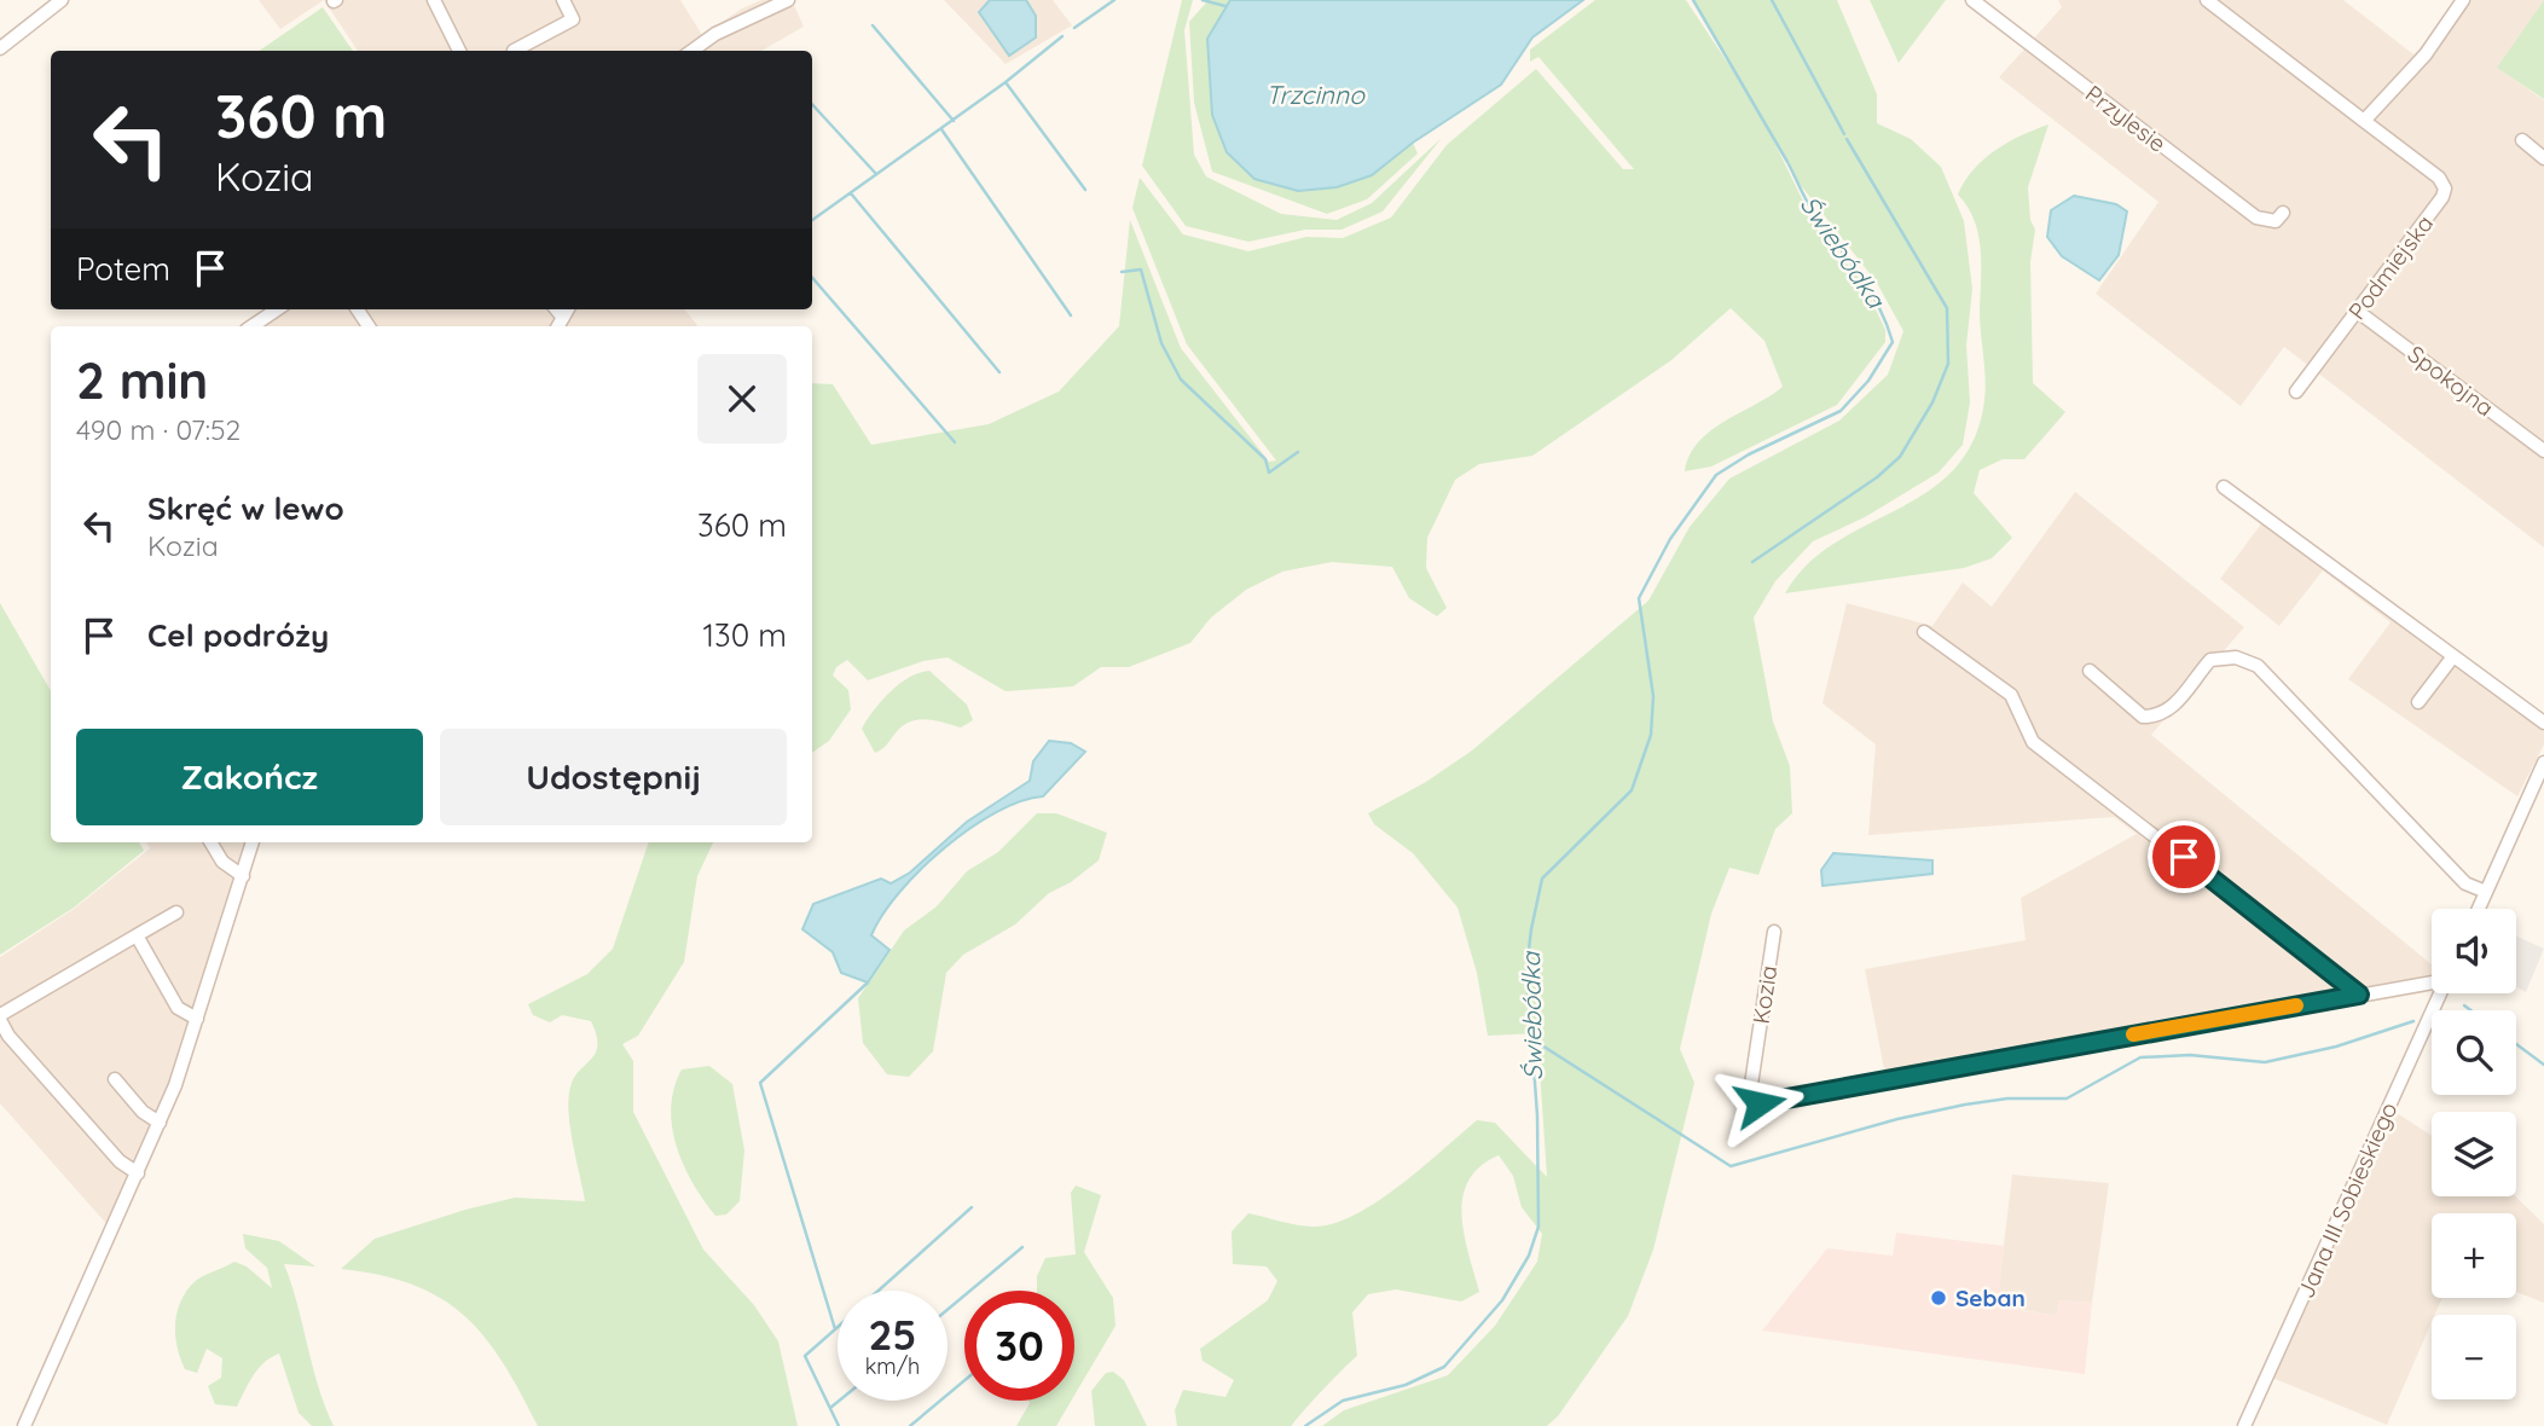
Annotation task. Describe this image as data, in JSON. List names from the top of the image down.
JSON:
{
  "streets": {
    "street": [
      "Przylesie",
      "Podmiejska",
      "Spokojna",
      "Kozia",
      "Jana III Sobieskiego"
    ]
  },
  "crossings": [
    ["Podmiejska", "Spokojna"]
  ],
  "water": ["Trzcinno", "Świebódka"],
  "places": ["Seban"],
  "page": {
    "turn": ["360 m", "Kozia"],
    "then": "Potem",
    "heading": ["2 min", "490 m · 07:52"],
    "list": [
      {
        "name": "Skręć w lewo",
        "note": "Kozia",
        "value": "360 m"
      },
      {
        "name": "Cel podróży",
        "value": "130 m"
      }
    ],
    "buttons": ["Zakończ", "Udostępnij"],
    "map_buttons": ["+", "−"],
    "speed": "25 km/h",
    "limit": "30"
  }
}
